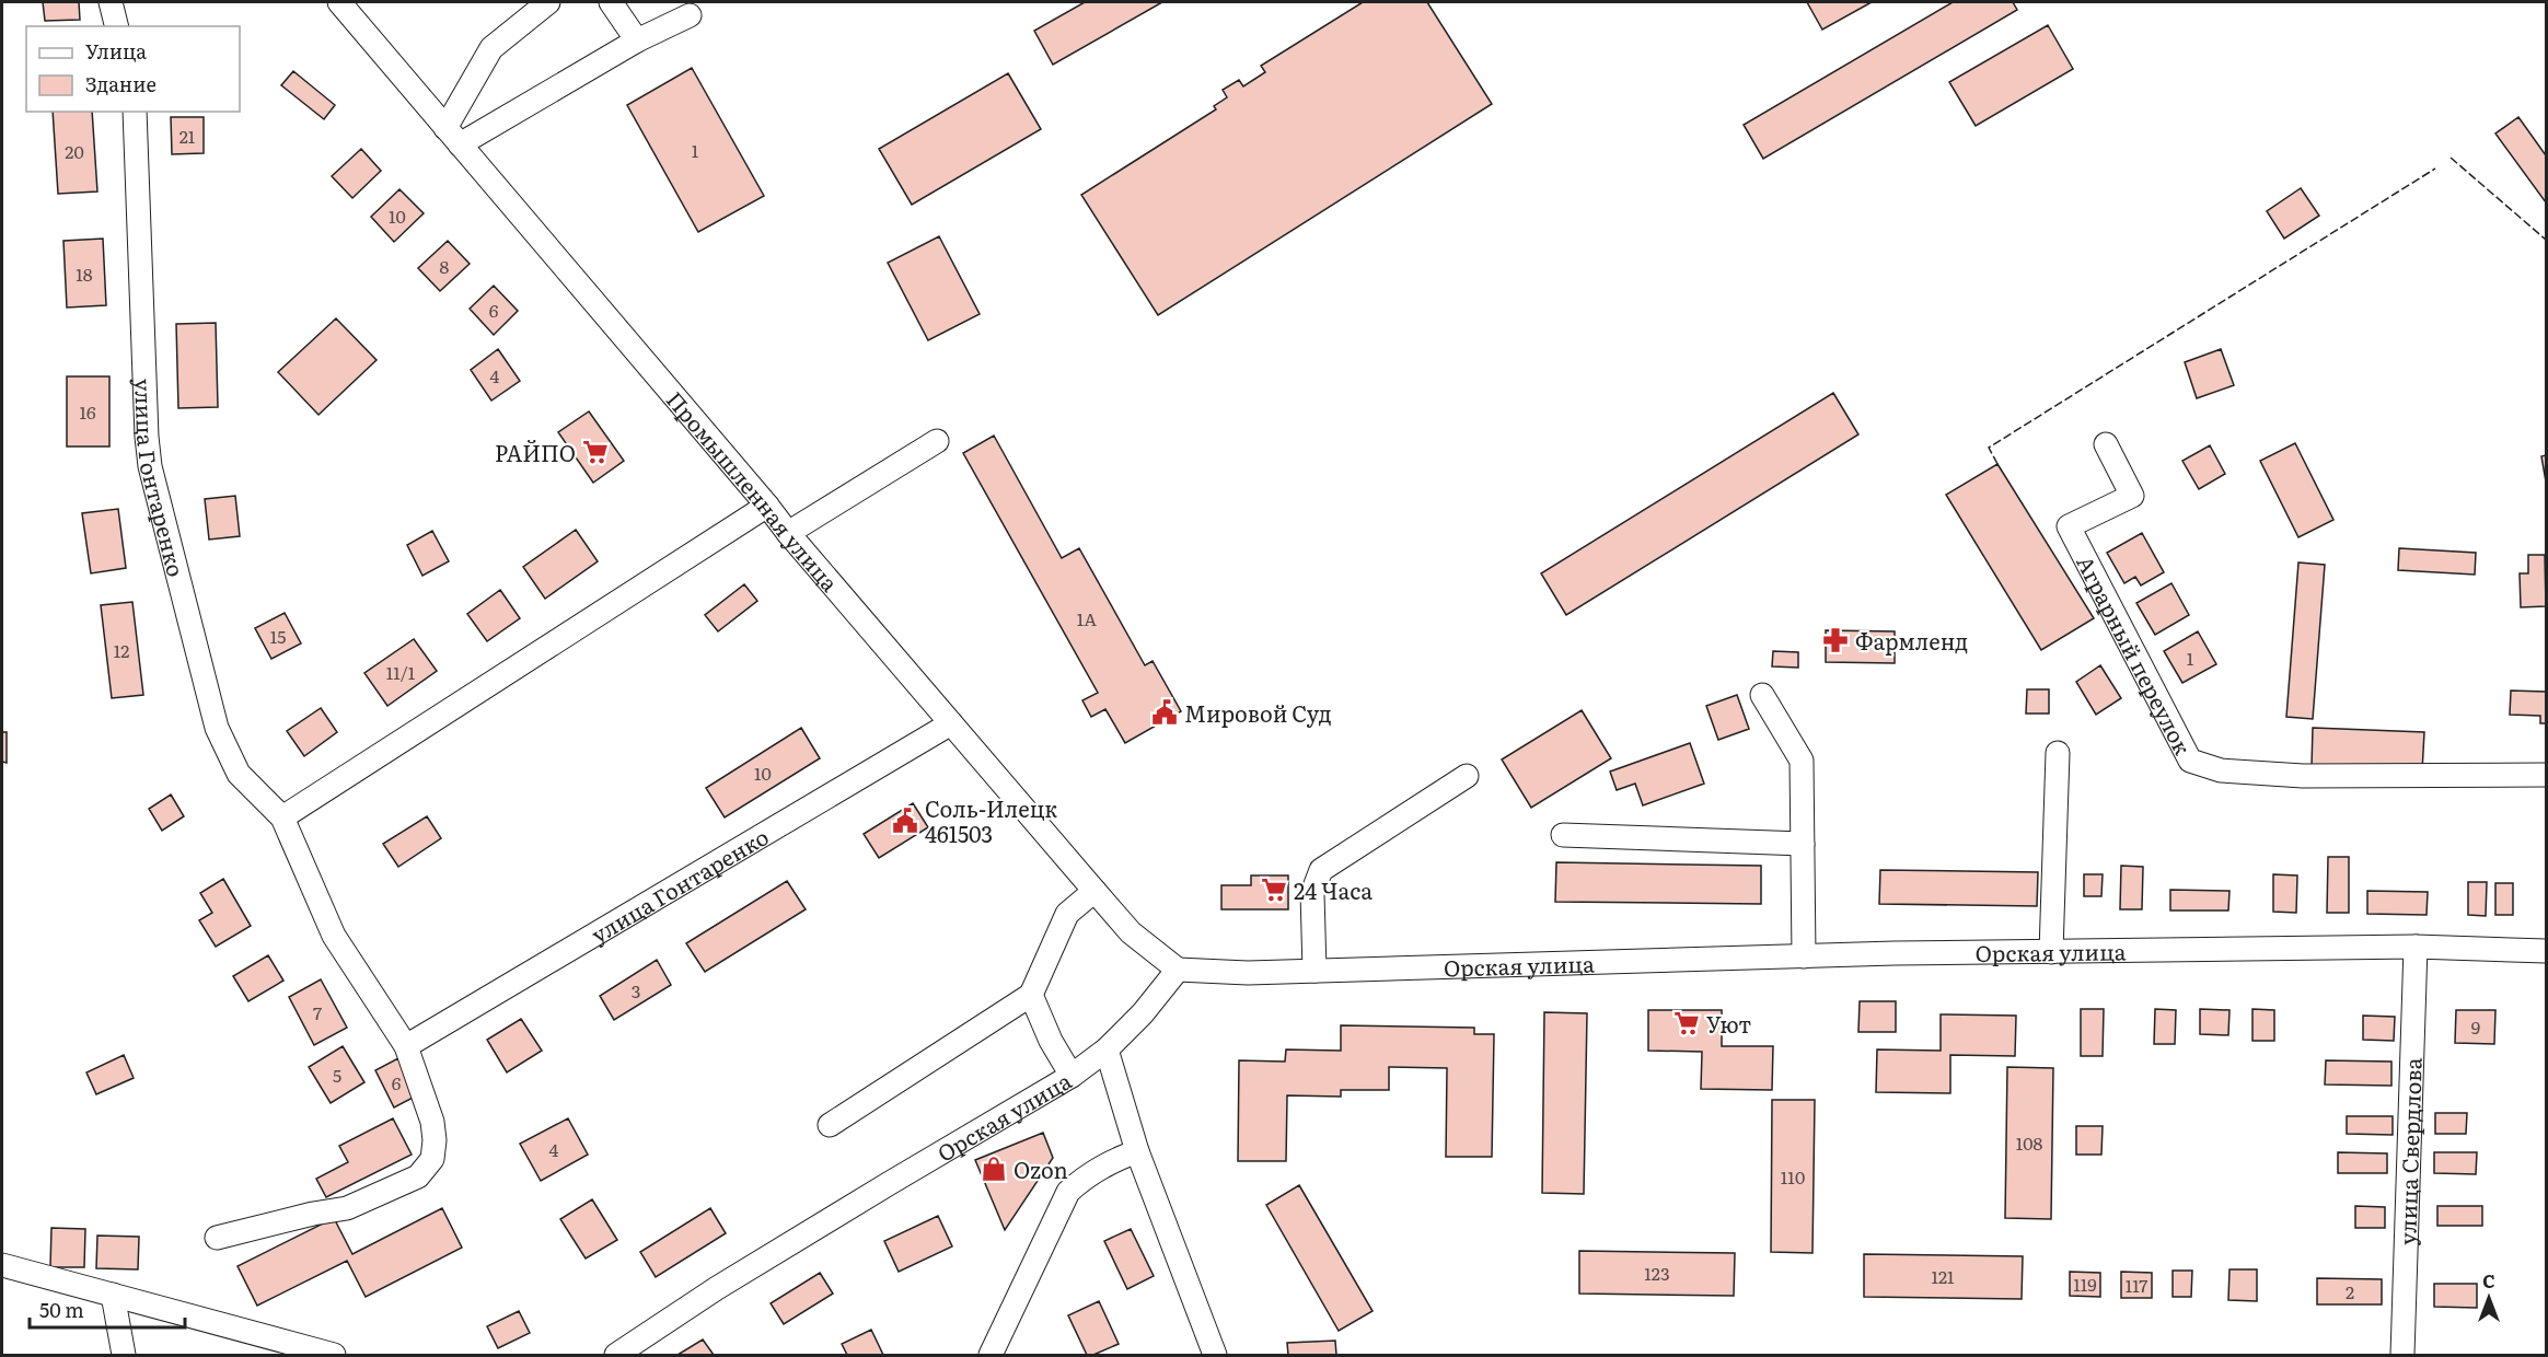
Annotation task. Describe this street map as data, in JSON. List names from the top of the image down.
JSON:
{
  "streets": {
    "street": [
      "улица Гонтаренко",
      "Промышленная улица",
      "Аграрный переулок",
      "Орская улица",
      "улица Свердлова"
    ]
  },
  "crossings": [
    ["улица Гонтаренко", "Промышленная улица"],
    ["Промышленная улица", "Орская улица"],
    ["Орская улица", "улица Свердлова"]
  ],
  "places": {
    "supermarket": ["РАЙПО", "24 Часа", "Уют"],
    "pharmacy": ["Фармленд"],
    "public building": ["Мировой Суд", "Соль-Илецк 461503"],
    "shop": ["Ozon"]
  },
  "house_numbers": [
    "21",
    "1",
    "20",
    "10",
    "8",
    "18",
    "6",
    "4",
    "16",
    "1А",
    "15",
    "12",
    "1",
    "11/1",
    "10",
    "3",
    "7",
    "9",
    "5",
    "6",
    "108",
    "4",
    "110",
    "123",
    "121",
    "119",
    "117",
    "2"
  ],
  "legend": ["Улица", "Здание"],
  "scale_bar": "50 m",
  "north": "top"
}
